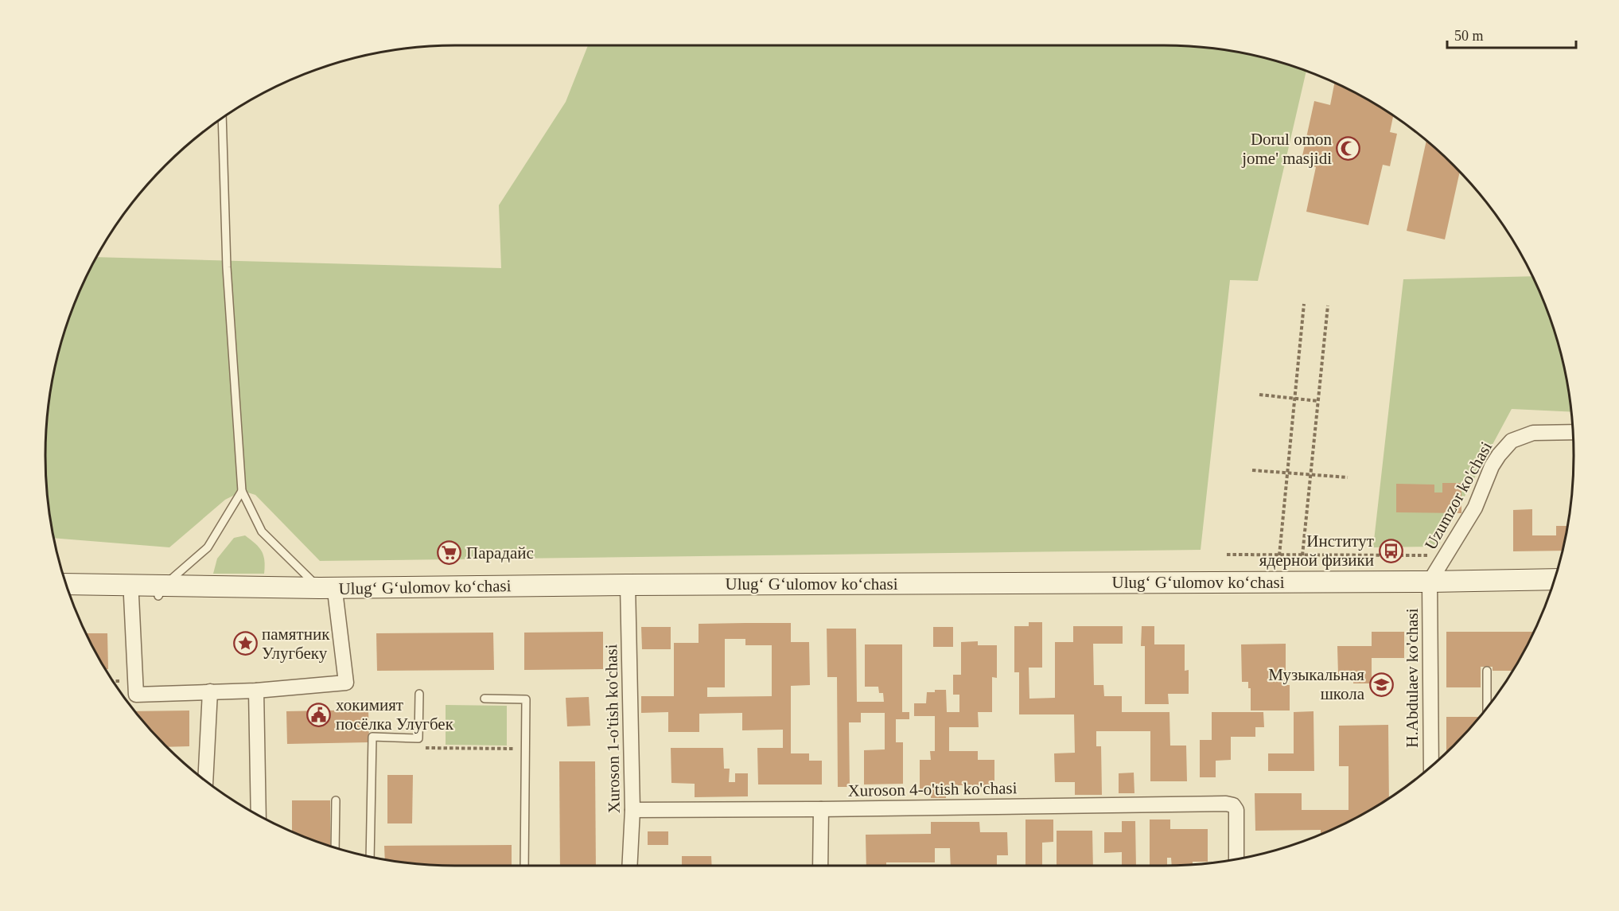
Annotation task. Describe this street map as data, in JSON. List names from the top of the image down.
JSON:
{
  "streets": {
    "main road": ["Ulugʻ Gʻulomov koʻchasi"],
    "street": [
      "Uzumzor ko'chasi",
      "H.Abdulaev ko'chasi",
      "Хuroson 1-o'tish ko'chasi",
      "Xuroson 4-o'tish ko'chasi"
    ]
  },
  "crossings": [
    ["Uzumzor ko'chasi", "Ulugʻ Gʻulomov koʻchasi"],
    ["Uzumzor ko'chasi", "H.Abdulaev ko'chasi"],
    ["Ulugʻ Gʻulomov koʻchasi", "H.Abdulaev ko'chasi"],
    ["Ulugʻ Gʻulomov koʻchasi", "Хuroson 1-o'tish ko'chasi"],
    ["Хuroson 1-o'tish ko'chasi", "Xuroson 4-o'tish ko'chasi"]
  ],
  "places": {
    "mosque": ["Dorul omon jome' masjidi"],
    "bus stop": ["Институт ядерной физики"],
    "supermarket": ["Парадайс"],
    "place": ["памятник Улугбеку"],
    "school or university": ["Музыкальная школа"],
    "public building": ["хокимият посёлка Улугбек"]
  },
  "scale_bar": "50 m"
}
